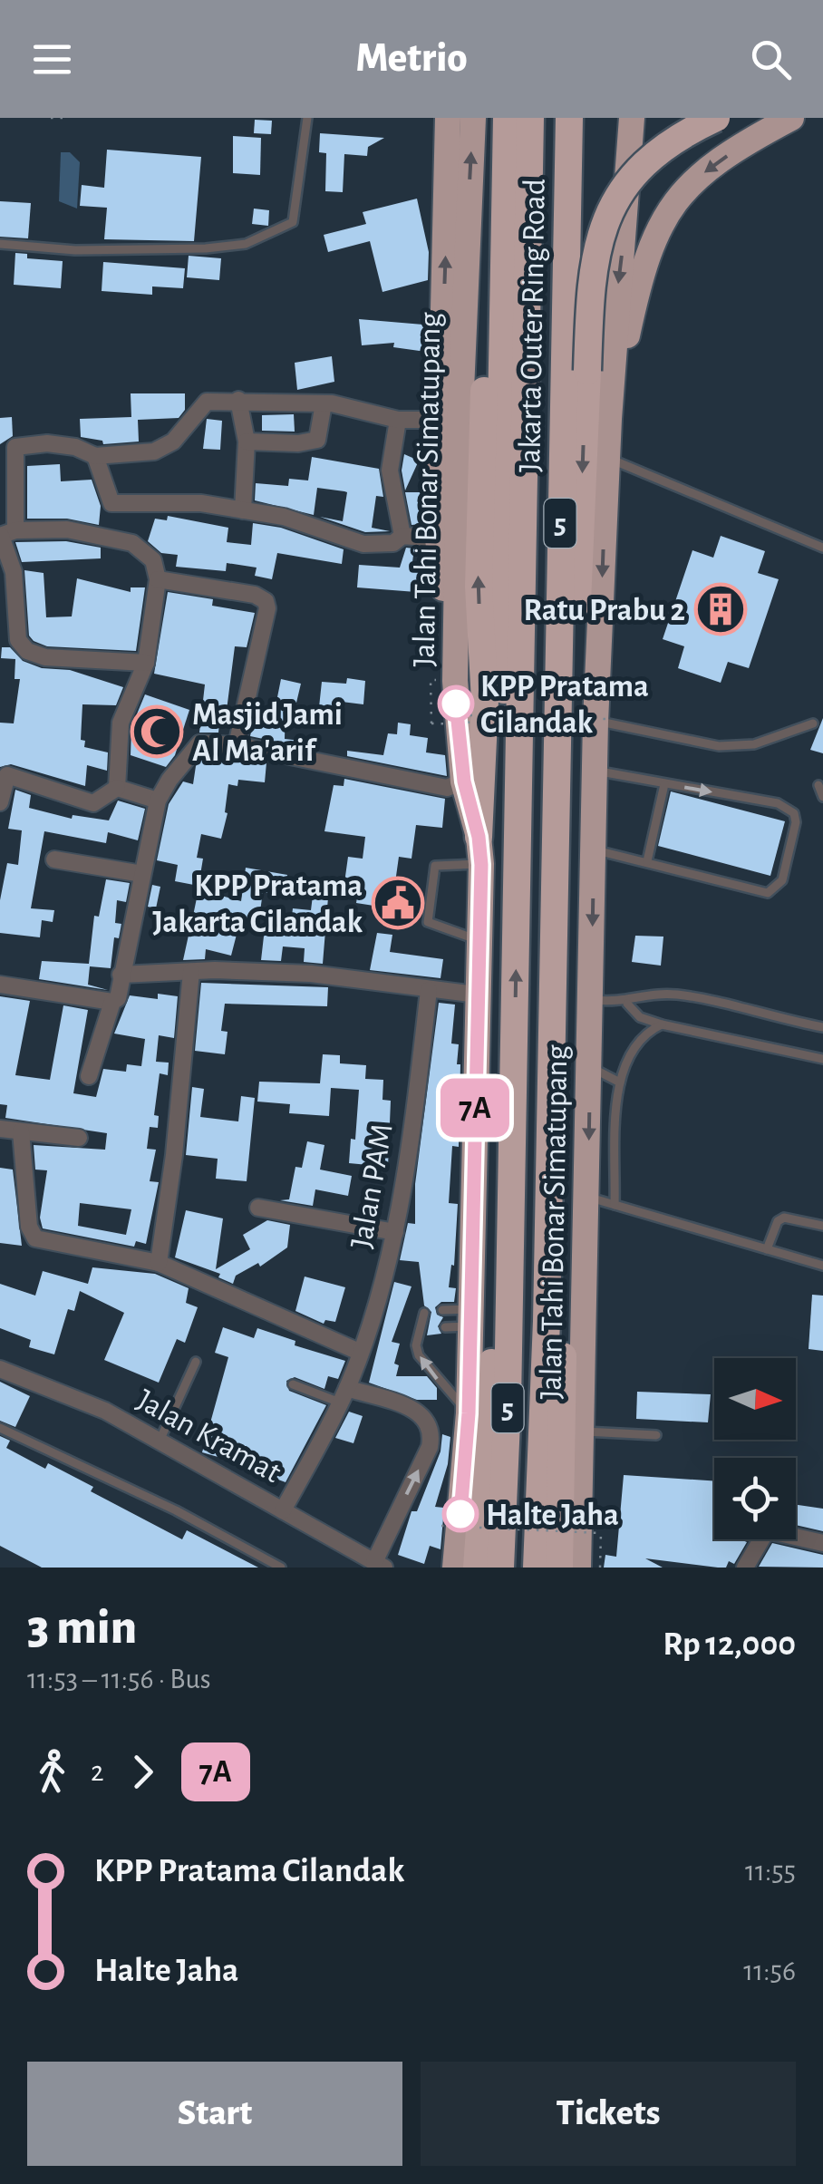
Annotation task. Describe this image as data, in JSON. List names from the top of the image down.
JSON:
{
  "streets": {
    "highway": ["Jakarta Outer Ring Road", "Jalan Tahi Bonar Simatupang", "5"],
    "street": ["Jalan PAM", "Jalan Kramat"]
  },
  "crossings": [
    ["Jalan PAM", "Jalan Kramat"]
  ],
  "places": {
    "building": ["Ratu Prabu 2"],
    "other": ["KPP Pratama Cilandak", "Halte Jaha"],
    "mosque": ["Masjid Jami Al Ma'arif"],
    "public building": ["KPP Pratama Jakarta Cilandak"]
  },
  "lines": ["bus line 7A"],
  "north": "right",
  "page": {
    "header": "Metrio",
    "on_map": "7A",
    "heading": ["3 min", "11:53 – 11:56 · Bus", "Rp 12,000"],
    "legs": ["2", "7A"],
    "list": [
      {
        "name": "KPP Pratama Cilandak",
        "value": "11:55"
      },
      {
        "name": "Halte Jaha",
        "value": "11:56"
      }
    ],
    "buttons": ["Start", "Tickets"]
  }
}
